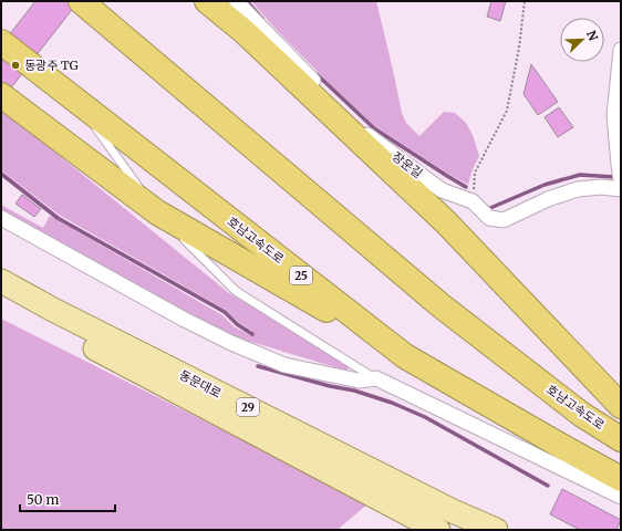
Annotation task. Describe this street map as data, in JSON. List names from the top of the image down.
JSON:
{
  "streets": {
    "highway": ["호남고속도로", "25"],
    "main road": ["동문대로", "29"],
    "street": ["장운길"]
  },
  "places": ["동광주 TG"],
  "scale_bar": "50 m",
  "north": "top right"
}
